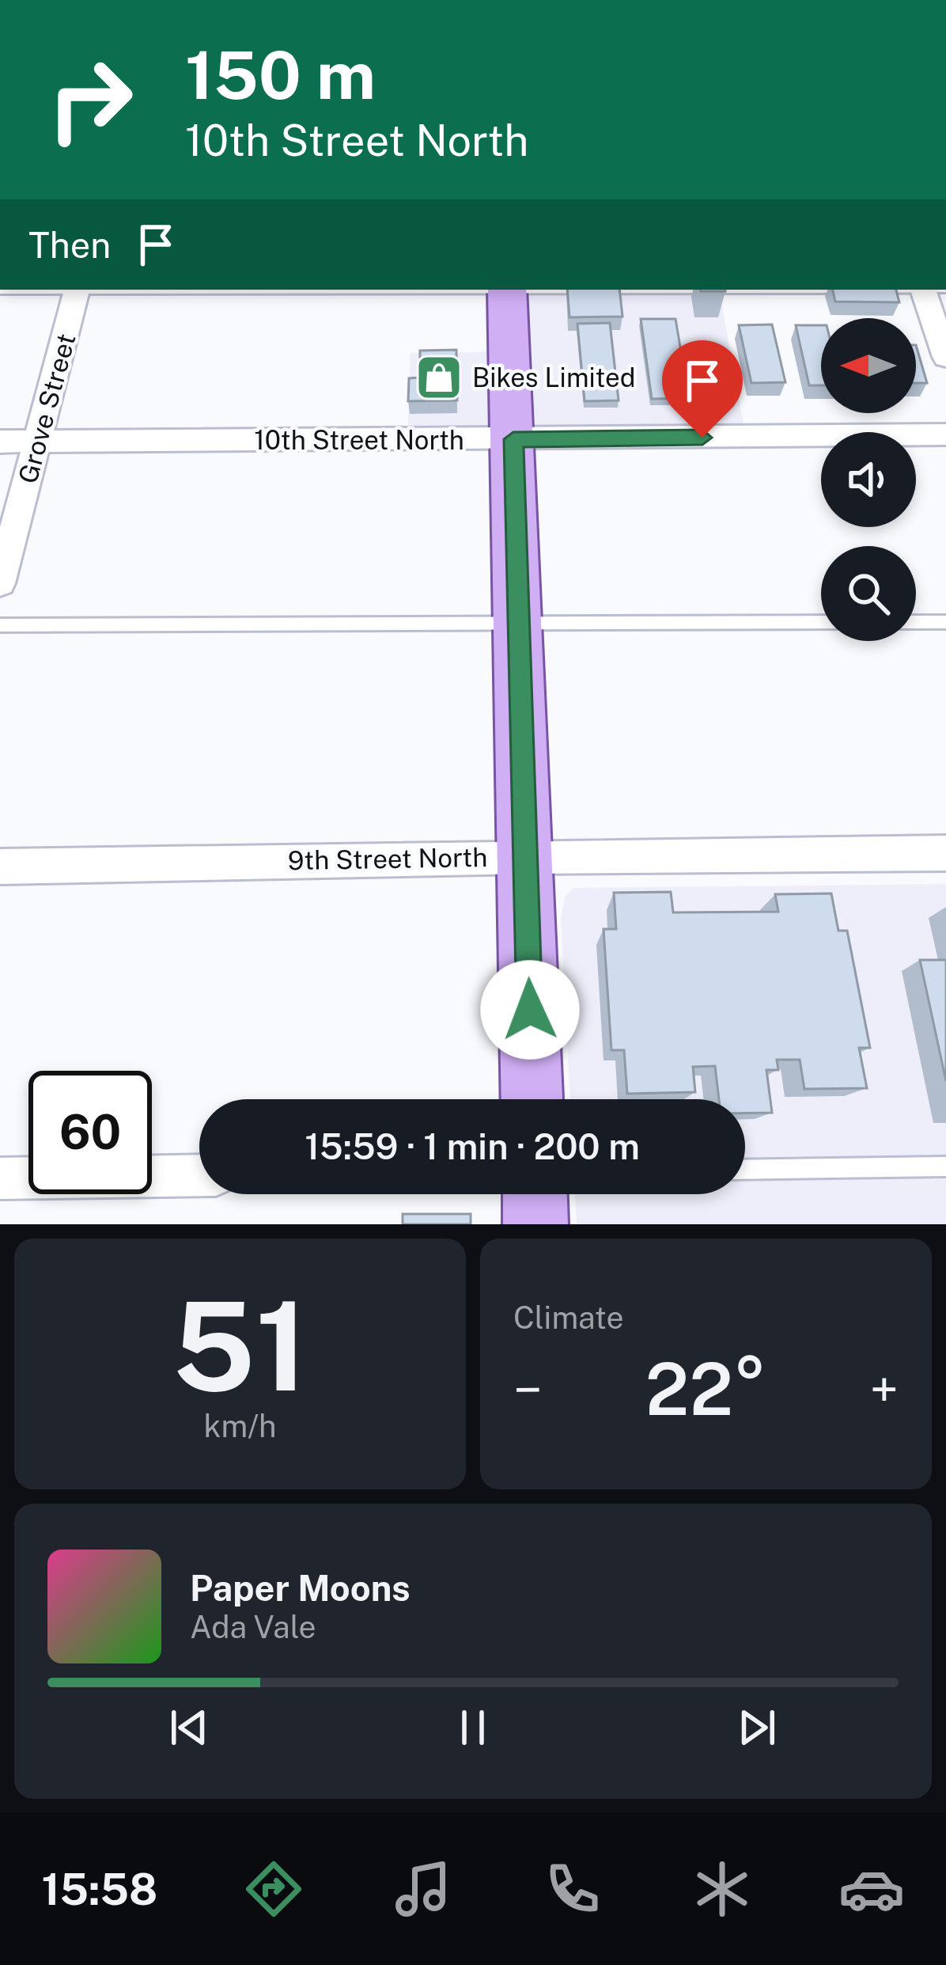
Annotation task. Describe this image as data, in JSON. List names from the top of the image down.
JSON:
{
  "streets": {
    "street": ["Grove Street", "10th Street North", "9th Street North"]
  },
  "crossings": [
    ["Grove Street", "10th Street North"]
  ],
  "places": {
    "shop": ["Bikes Limited"]
  },
  "north": "left",
  "page": {
    "turn": ["150 m", "10th Street North"],
    "then": "Then",
    "limit": "60",
    "trip": "15:59 · 1 min · 200 m",
    "tile": [
      ["51", "km/h"],
      "Climate"
    ],
    "heat": ["−", "22°", "+"],
    "song": ["Paper Moons", "Ada Vale"],
    "tabs": "15:58"
  }
}
